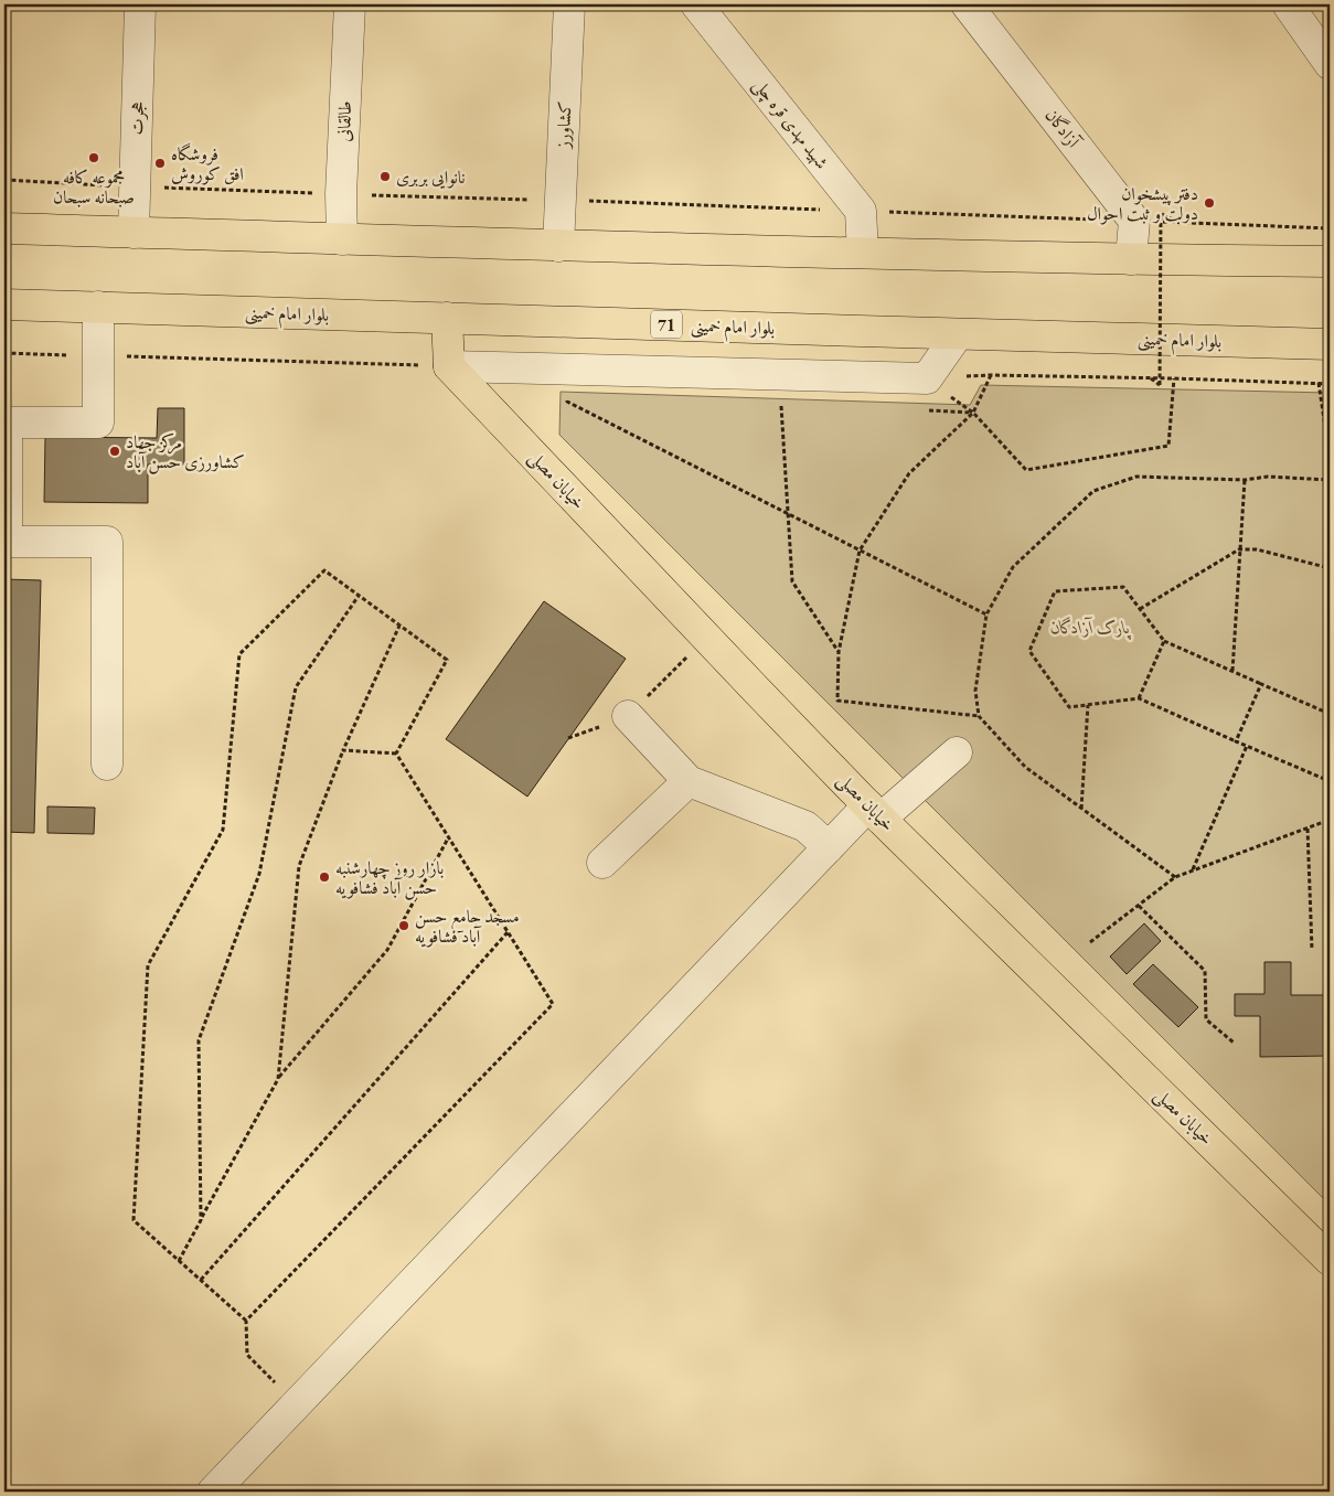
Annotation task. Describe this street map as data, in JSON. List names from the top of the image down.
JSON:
{
  "streets": {
    "main road": ["بلوار امام خمینی", "71", "خیابان مصلی"],
    "street": [
      "هجرت",
      "طالقانی",
      "شهید مهدی قره چلی",
      "کشاورز",
      "آزادگان"
    ]
  },
  "parks": ["پارک آزادگان"],
  "places": [
    "مجموعه کافه صبحانه سبحان",
    "فروشگاه افق کوروش",
    "نانوایی بربری",
    "دفتر پیشخوان دولت و ثبت احوال",
    "مرکز جهاد کشاورزی حسن آباد",
    "بازار روز چهارشنبه حسن آباد فشافویه",
    "مسجد جامع حسن آباد فشافویه"
  ]
}
